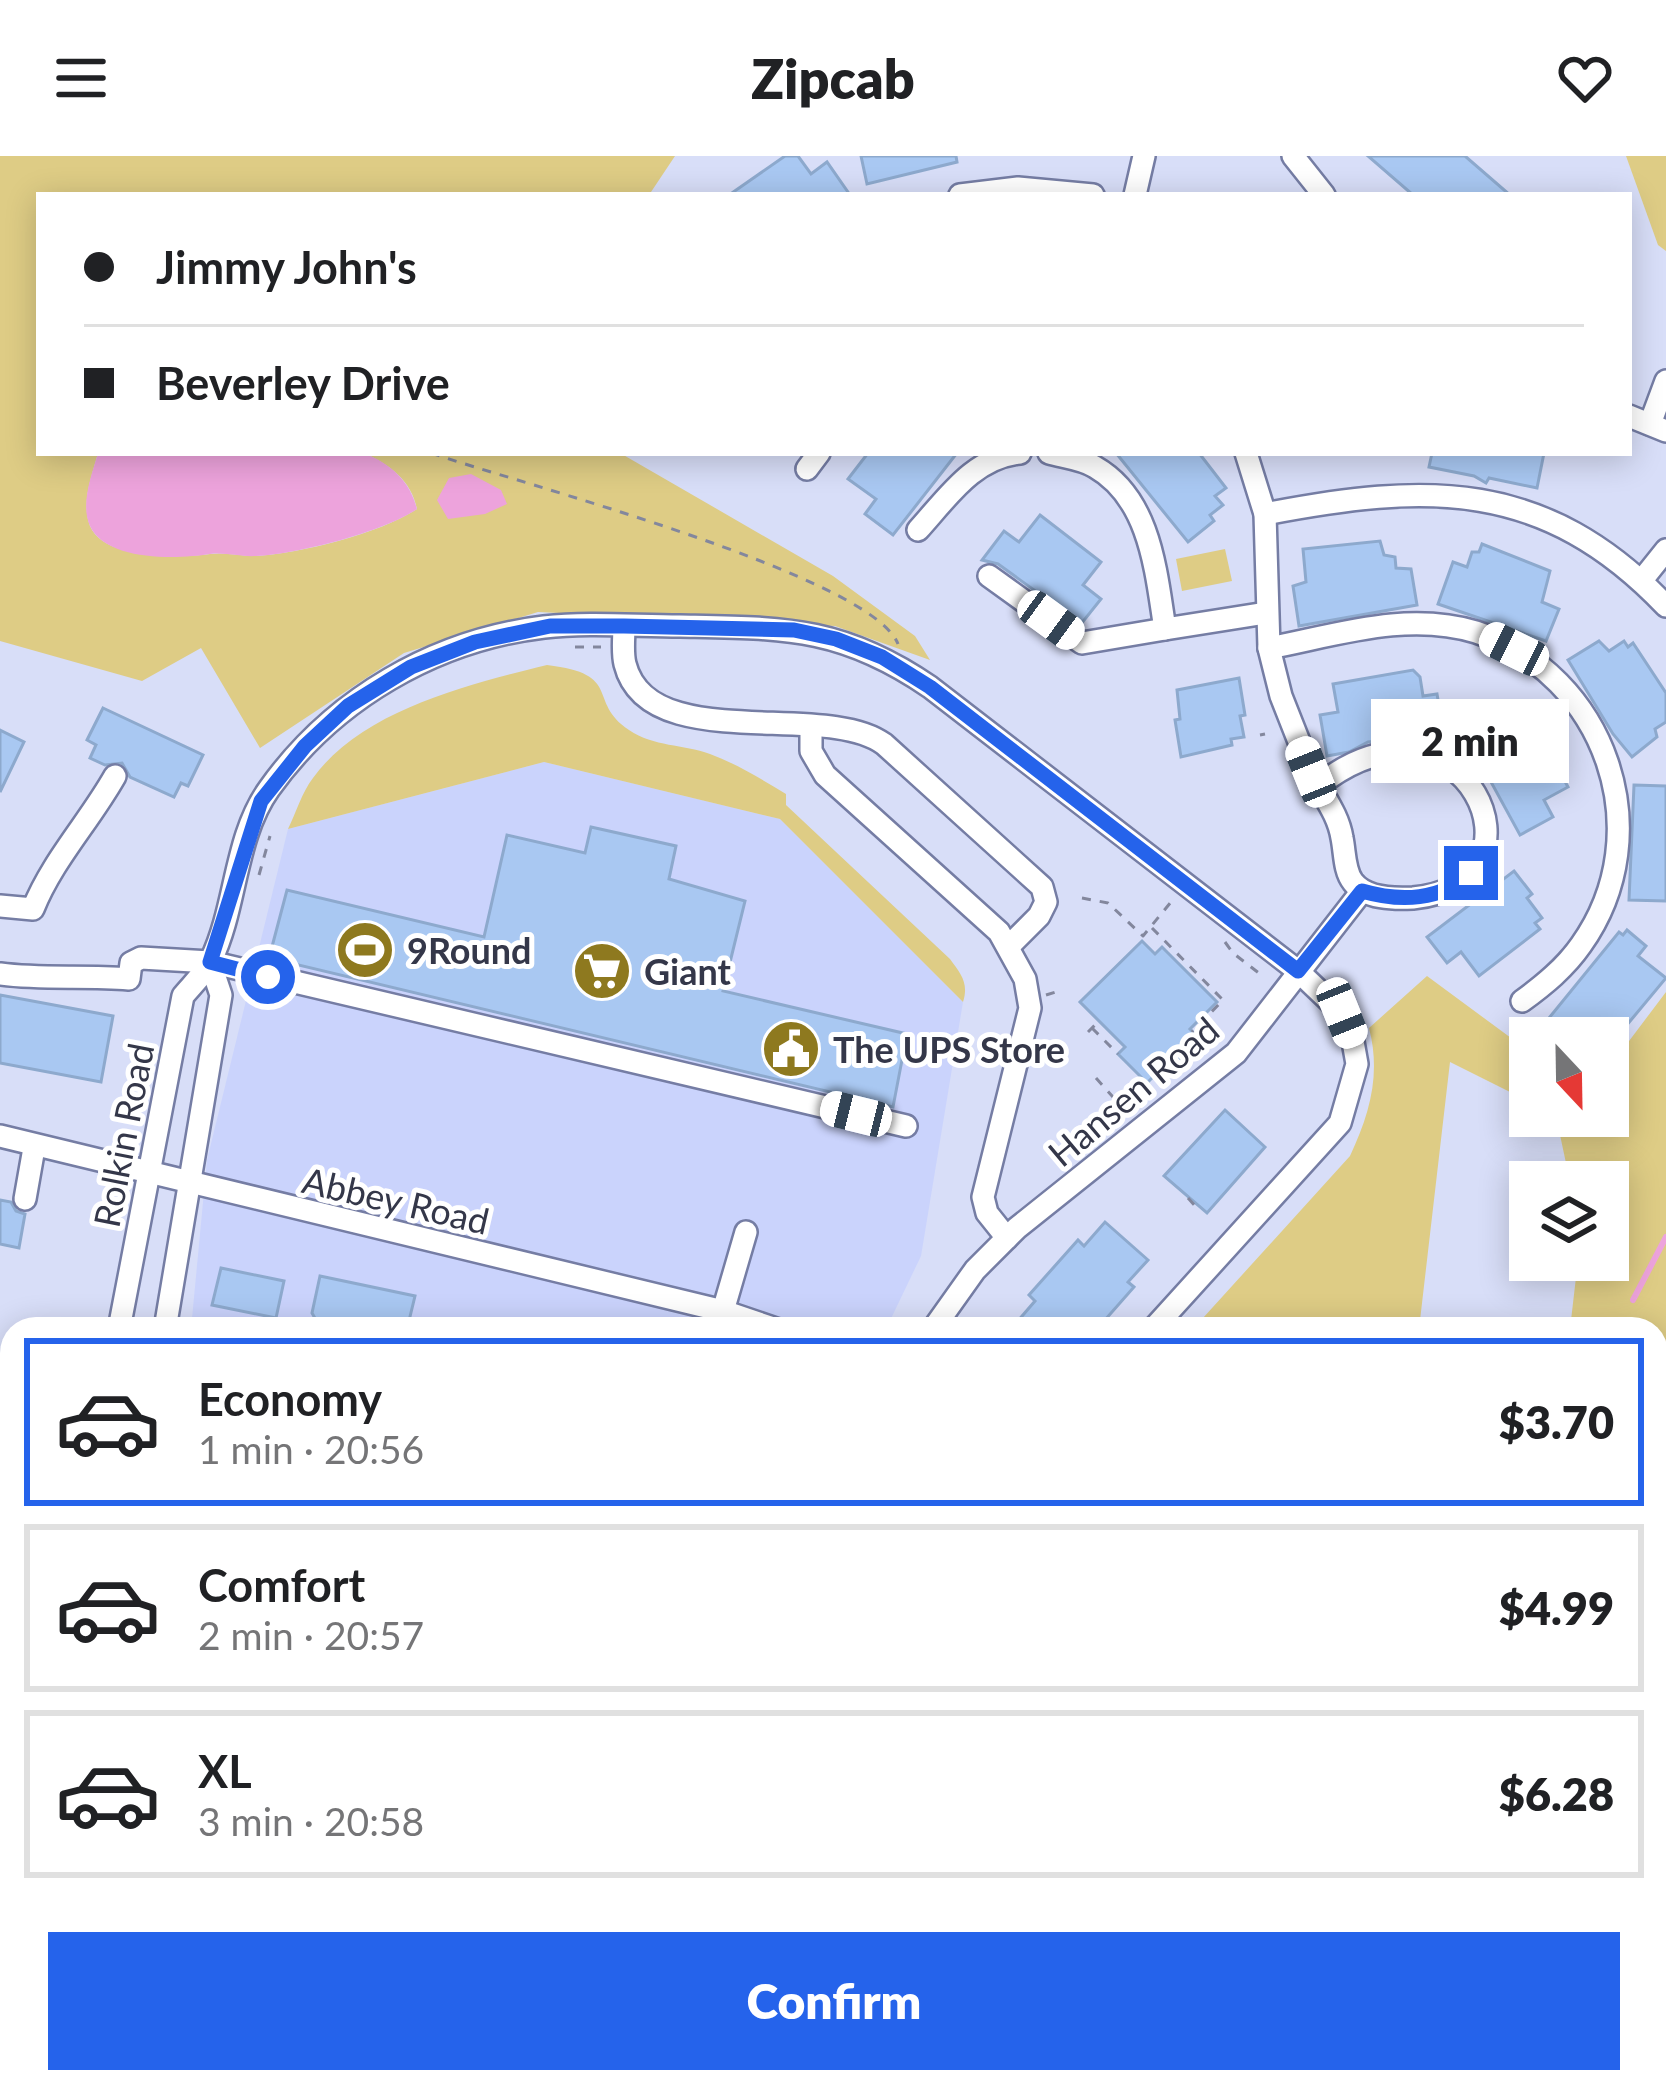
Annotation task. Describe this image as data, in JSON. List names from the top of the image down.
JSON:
{
  "streets": {
    "street": ["Hansen Road", "Rolkin Road", "Abbey Road"]
  },
  "crossings": [
    ["Hansen Road", "Rolkin Road"],
    ["Rolkin Road", "Abbey Road"]
  ],
  "places": {
    "sports": ["9Round"],
    "supermarket": ["Giant"],
    "public building": ["The UPS Store"]
  },
  "north": "bottom",
  "page": {
    "header": "Zipcab",
    "banner": ["Jimmy John's", "Beverley Drive"],
    "bubble": "2 min",
    "list": [
      {
        "name": "Economy",
        "note": "1 min · 20:56",
        "value": "$3.70"
      },
      {
        "name": "Comfort",
        "note": "2 min · 20:57",
        "value": "$4.99"
      },
      {
        "name": "XL",
        "note": "3 min · 20:58",
        "value": "$6.28"
      }
    ],
    "buttons": "Confirm"
  }
}
